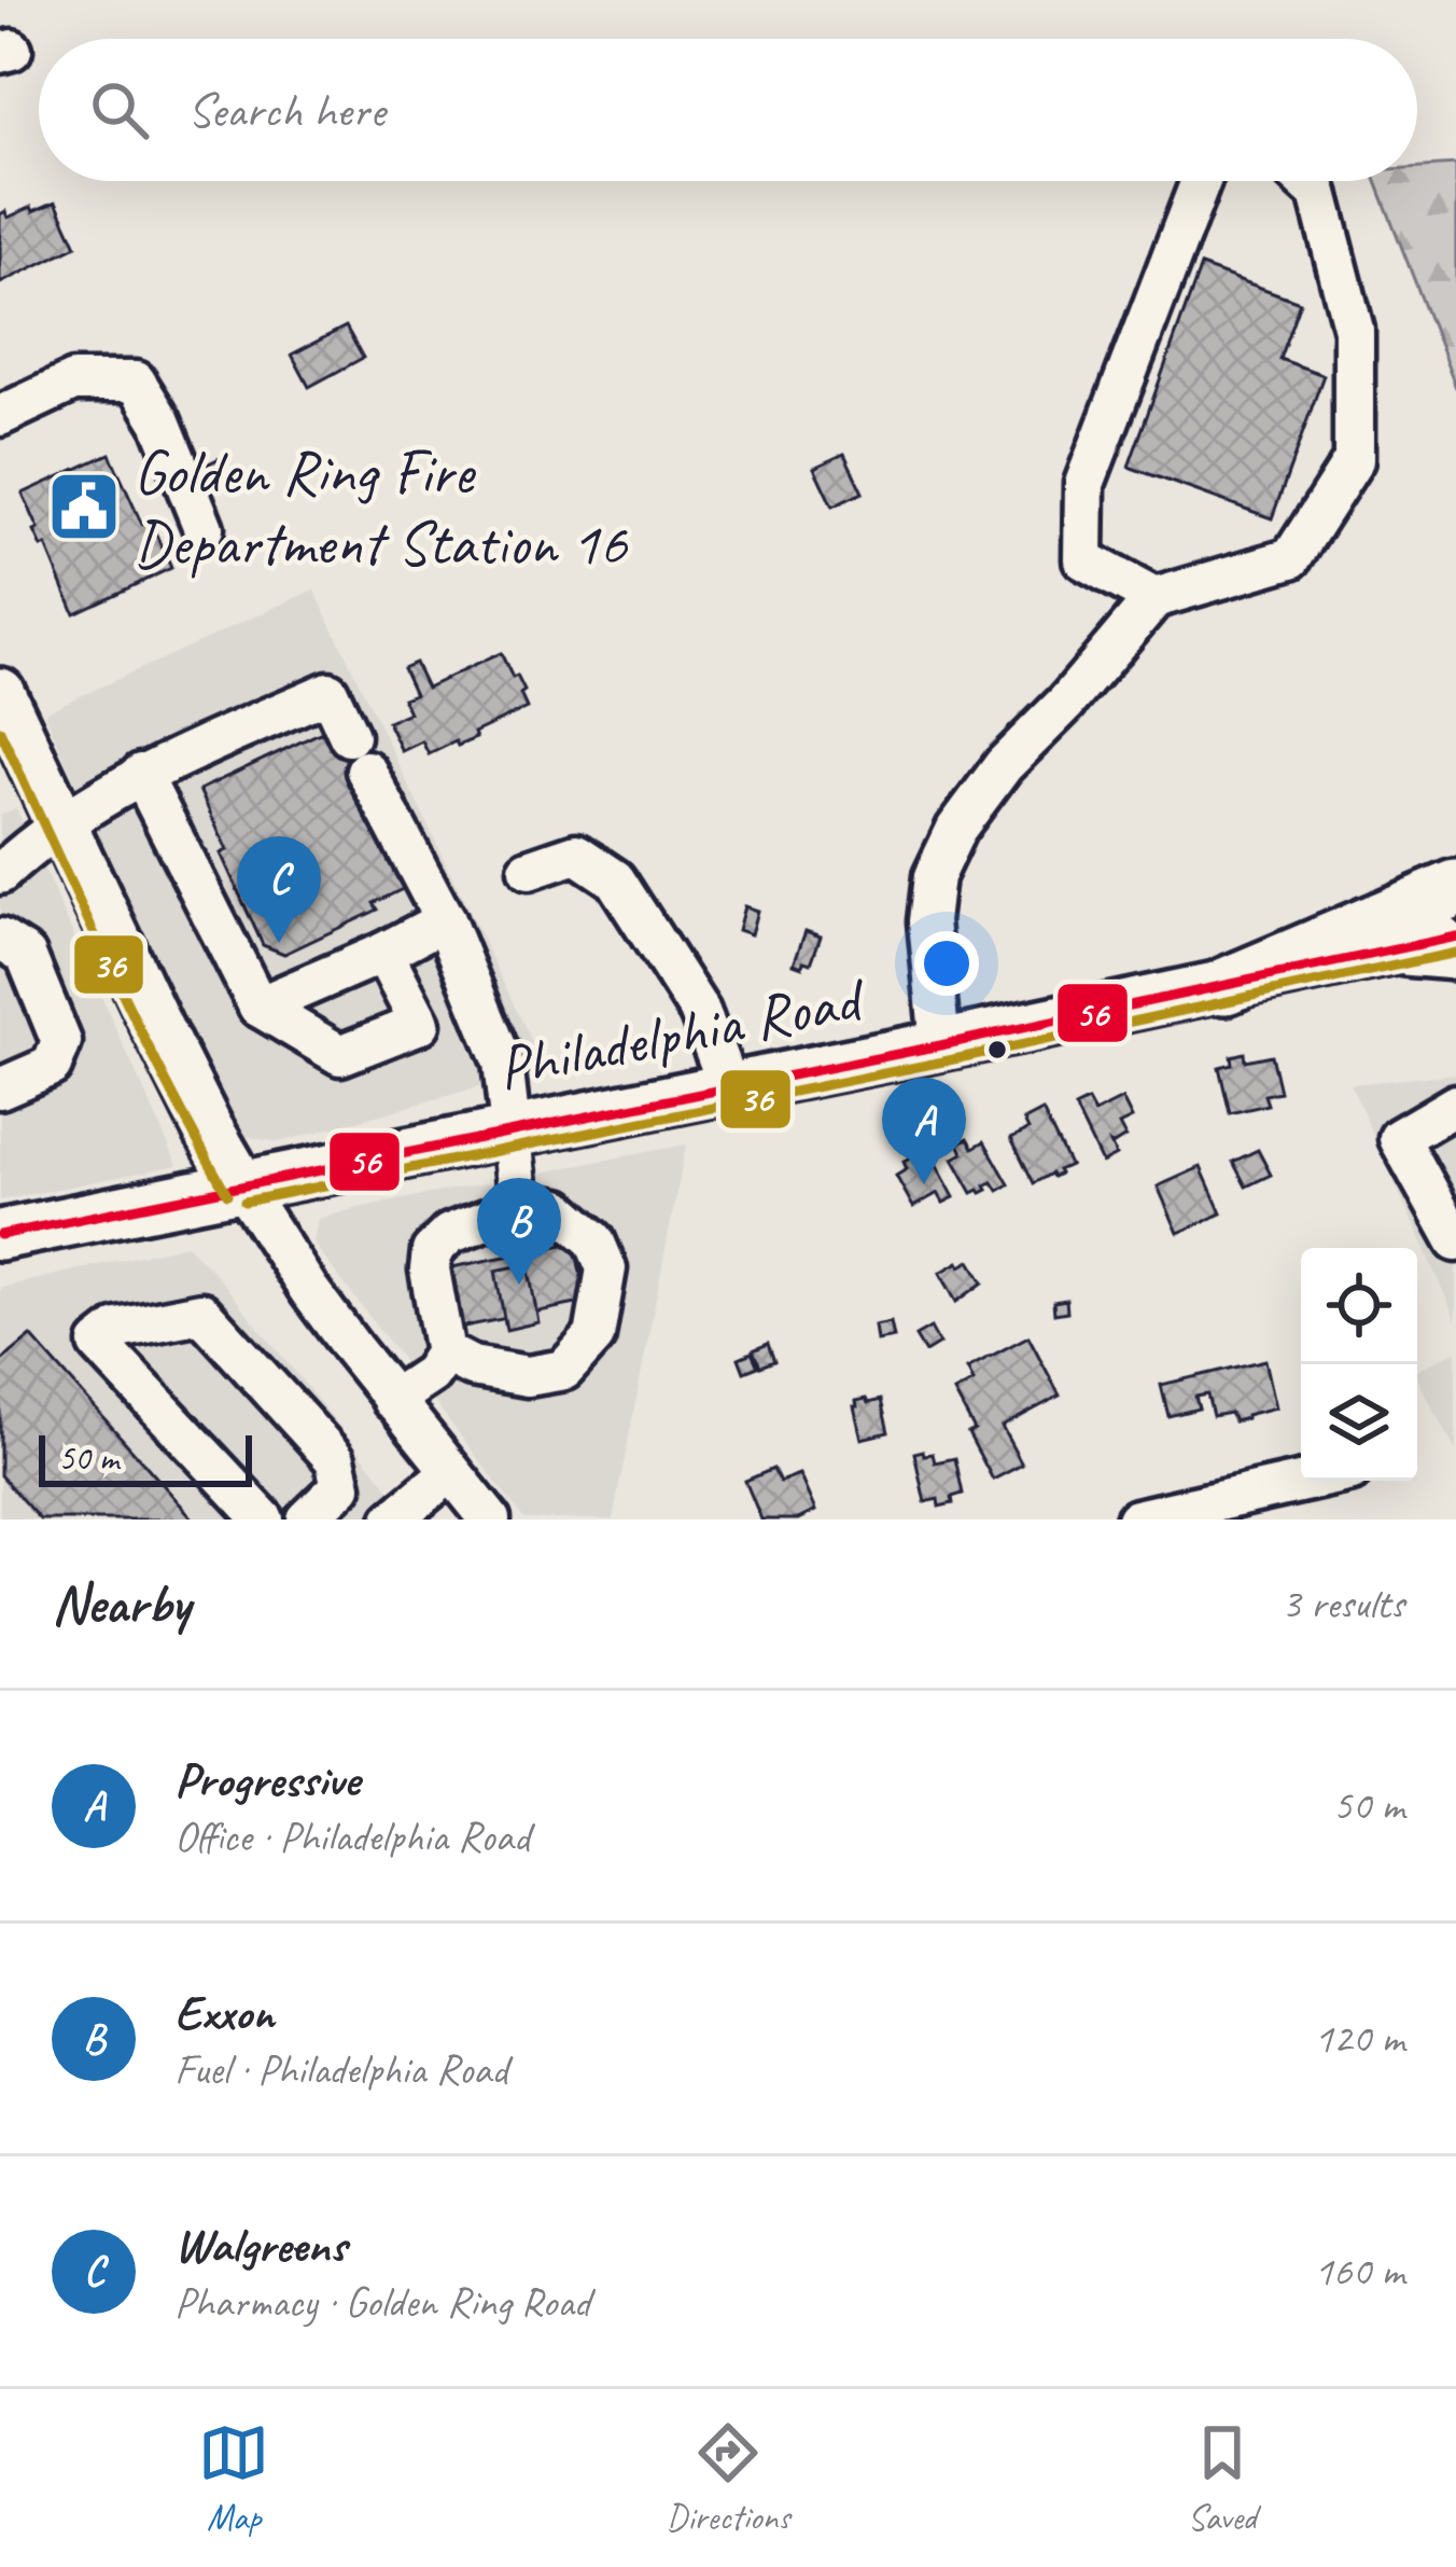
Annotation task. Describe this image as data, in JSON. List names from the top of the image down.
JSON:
{
  "streets": {
    "main road": ["Philadelphia Road"]
  },
  "places": {
    "public building": ["Golden Ring Fire Department Station 16"]
  },
  "lines": ["transit line 36", "transit line 56"],
  "scale_bar": "50 m",
  "page": {
    "search": "Search here",
    "pins": ["C", "A", "B"],
    "scale": "50 m",
    "heading": ["Nearby", "3 results"],
    "list": [
      {
        "mark": "A",
        "name": "Progressive",
        "note": "Office · Philadelphia Road",
        "value": "50 m"
      },
      {
        "mark": "B",
        "name": "Exxon",
        "note": "Fuel · Philadelphia Road",
        "value": "120 m"
      },
      {
        "mark": "C",
        "name": "Walgreens",
        "note": "Pharmacy · Golden Ring Road",
        "value": "160 m"
      }
    ],
    "nav": ["Map", "Directions", "Saved"]
  }
}
